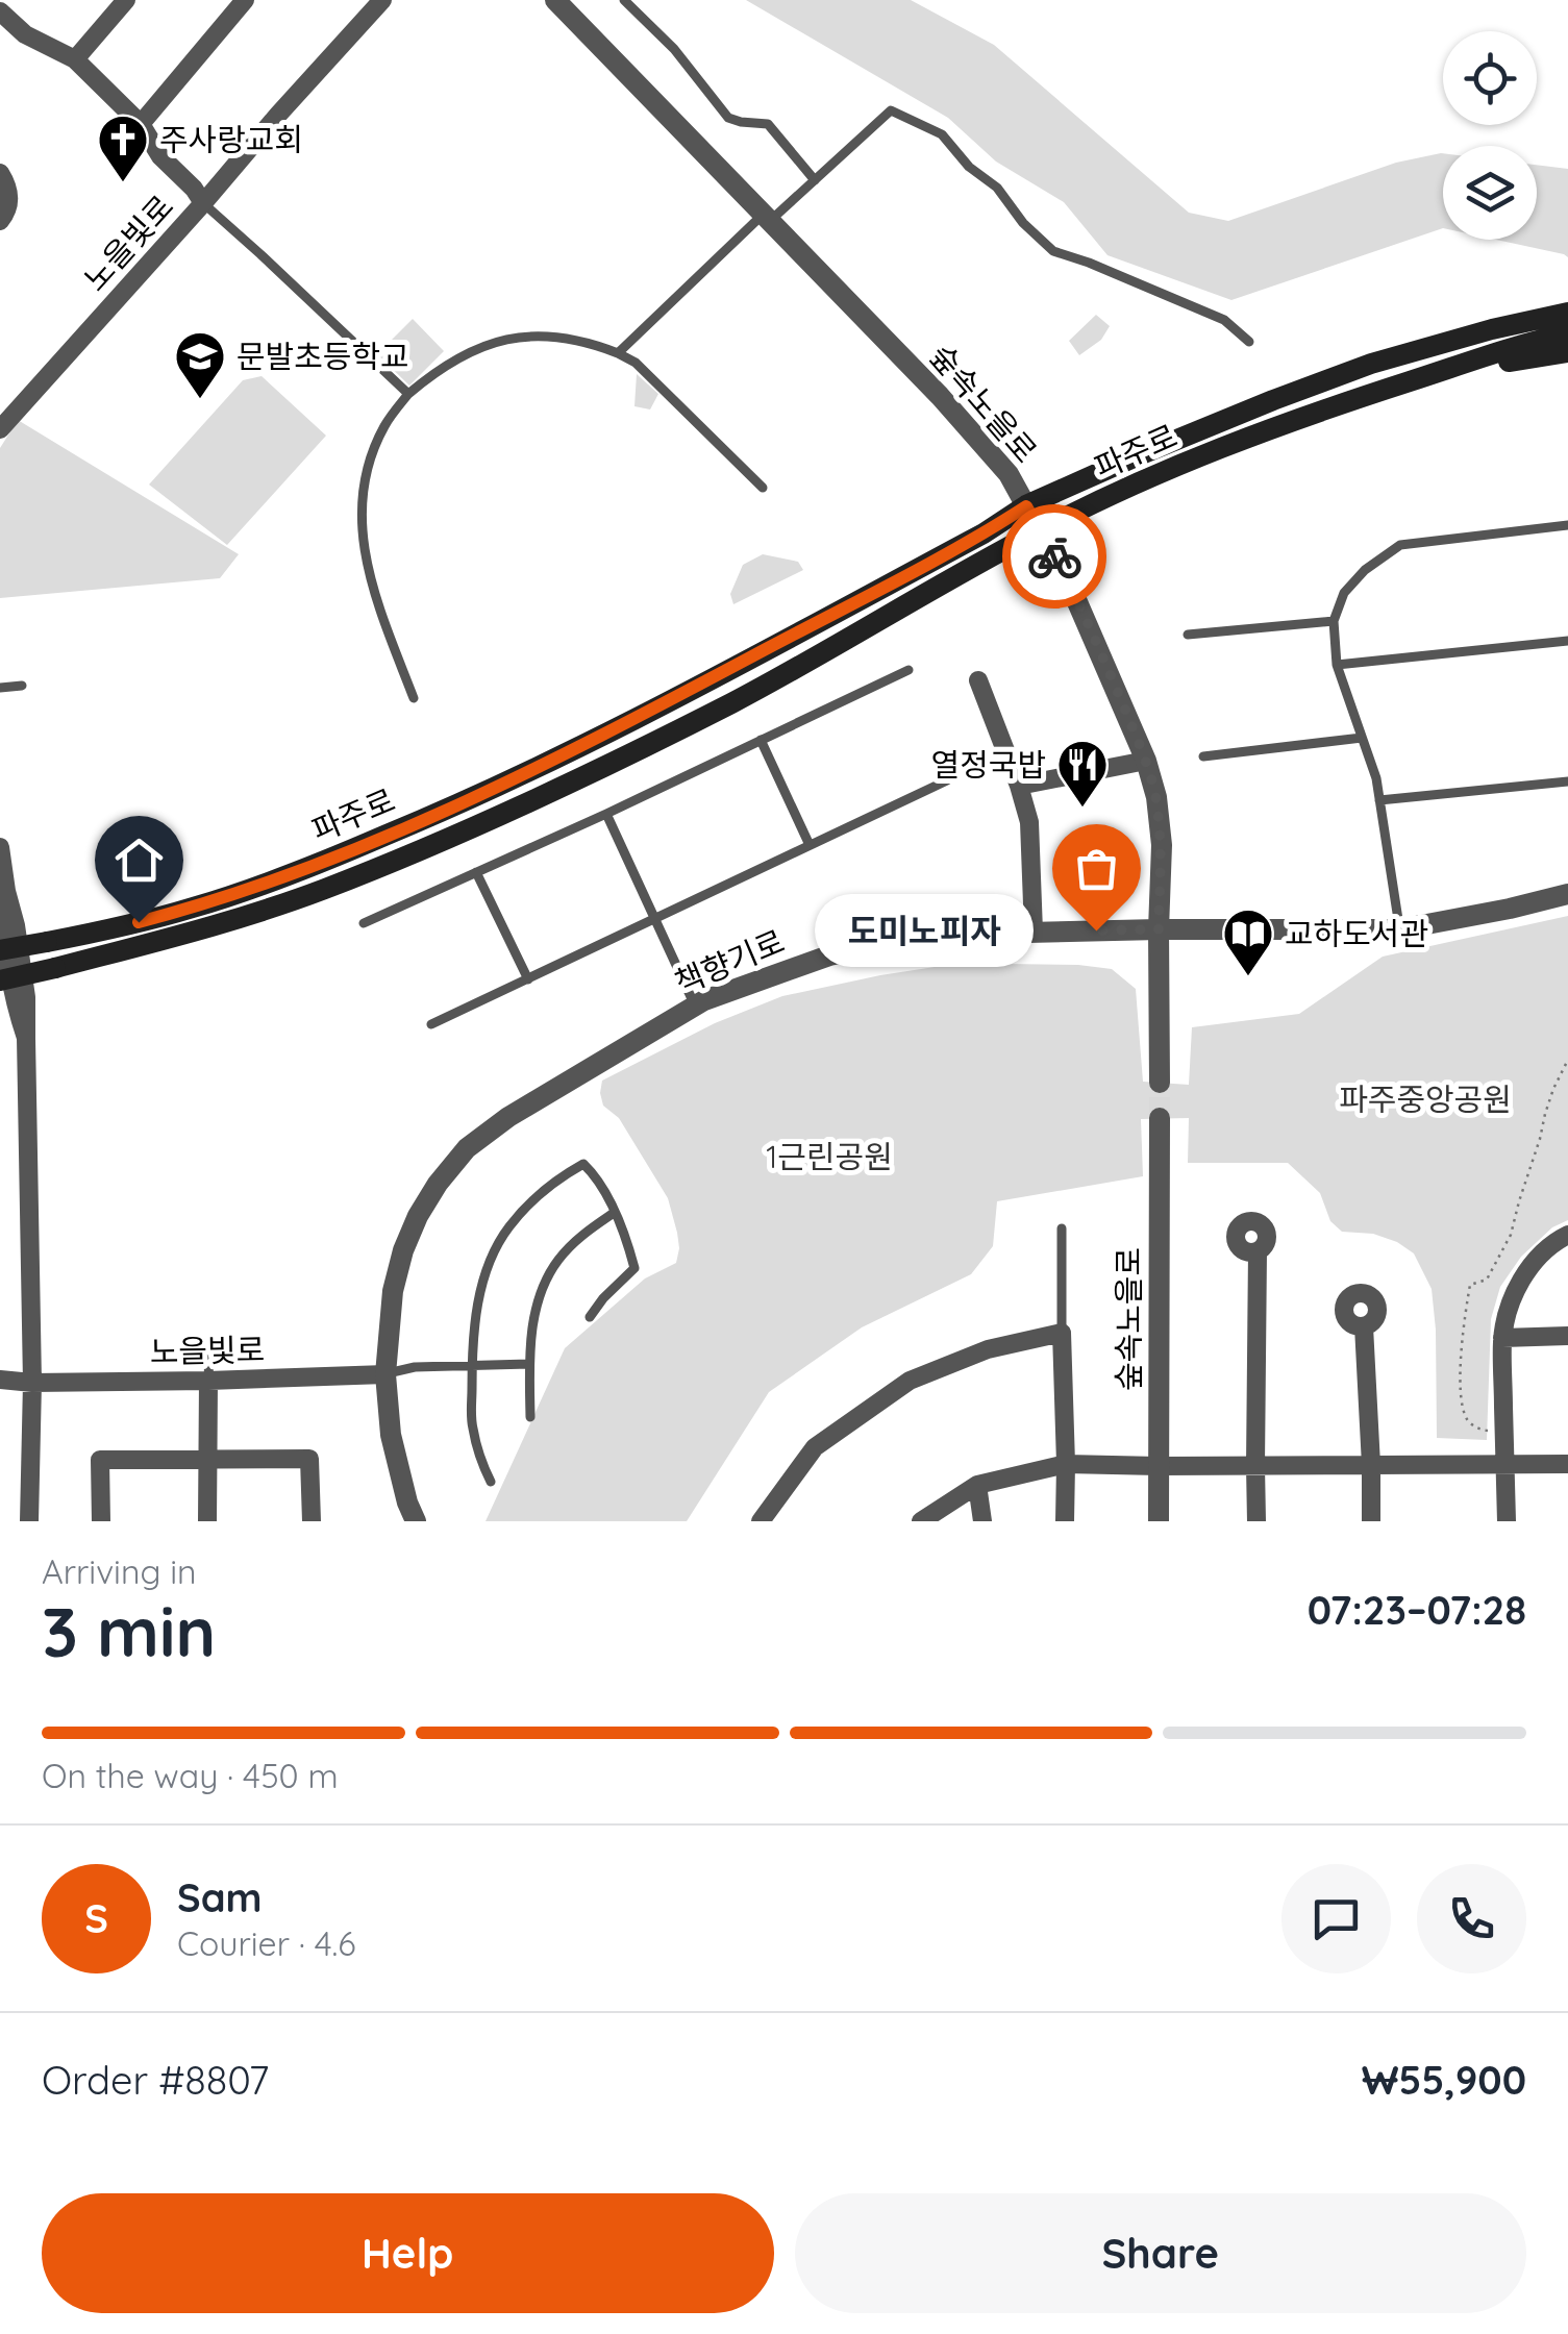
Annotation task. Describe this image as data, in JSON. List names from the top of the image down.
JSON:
{
  "streets": {
    "main road": ["파주로"],
    "street": ["노을빛로", "숲속노을로", "책향기로"]
  },
  "crossings": [
    ["노을빛로", "책향기로"],
    ["숲속노을로", "파주로"],
    ["숲속노을로", "책향기로"]
  ],
  "parks": ["파주중앙공원", "1근린공원"],
  "places": {
    "church": ["주사랑교회"],
    "school or university": ["문발초등학교"],
    "restaurant": ["열정국밥"],
    "other": ["도미노피자"],
    "library": ["교하도서관"]
  },
  "page": {
    "bubble": "도미노피자",
    "heading": ["3 min", "Arriving in", "07:23–07:28"],
    "panel": [
      "Sam",
      "Courier · 4.6",
      "Order #8807",
      "₩55,900"
    ],
    "bar": "On the way · 450 m",
    "round": "S",
    "buttons": ["Help", "Share"]
  }
}
